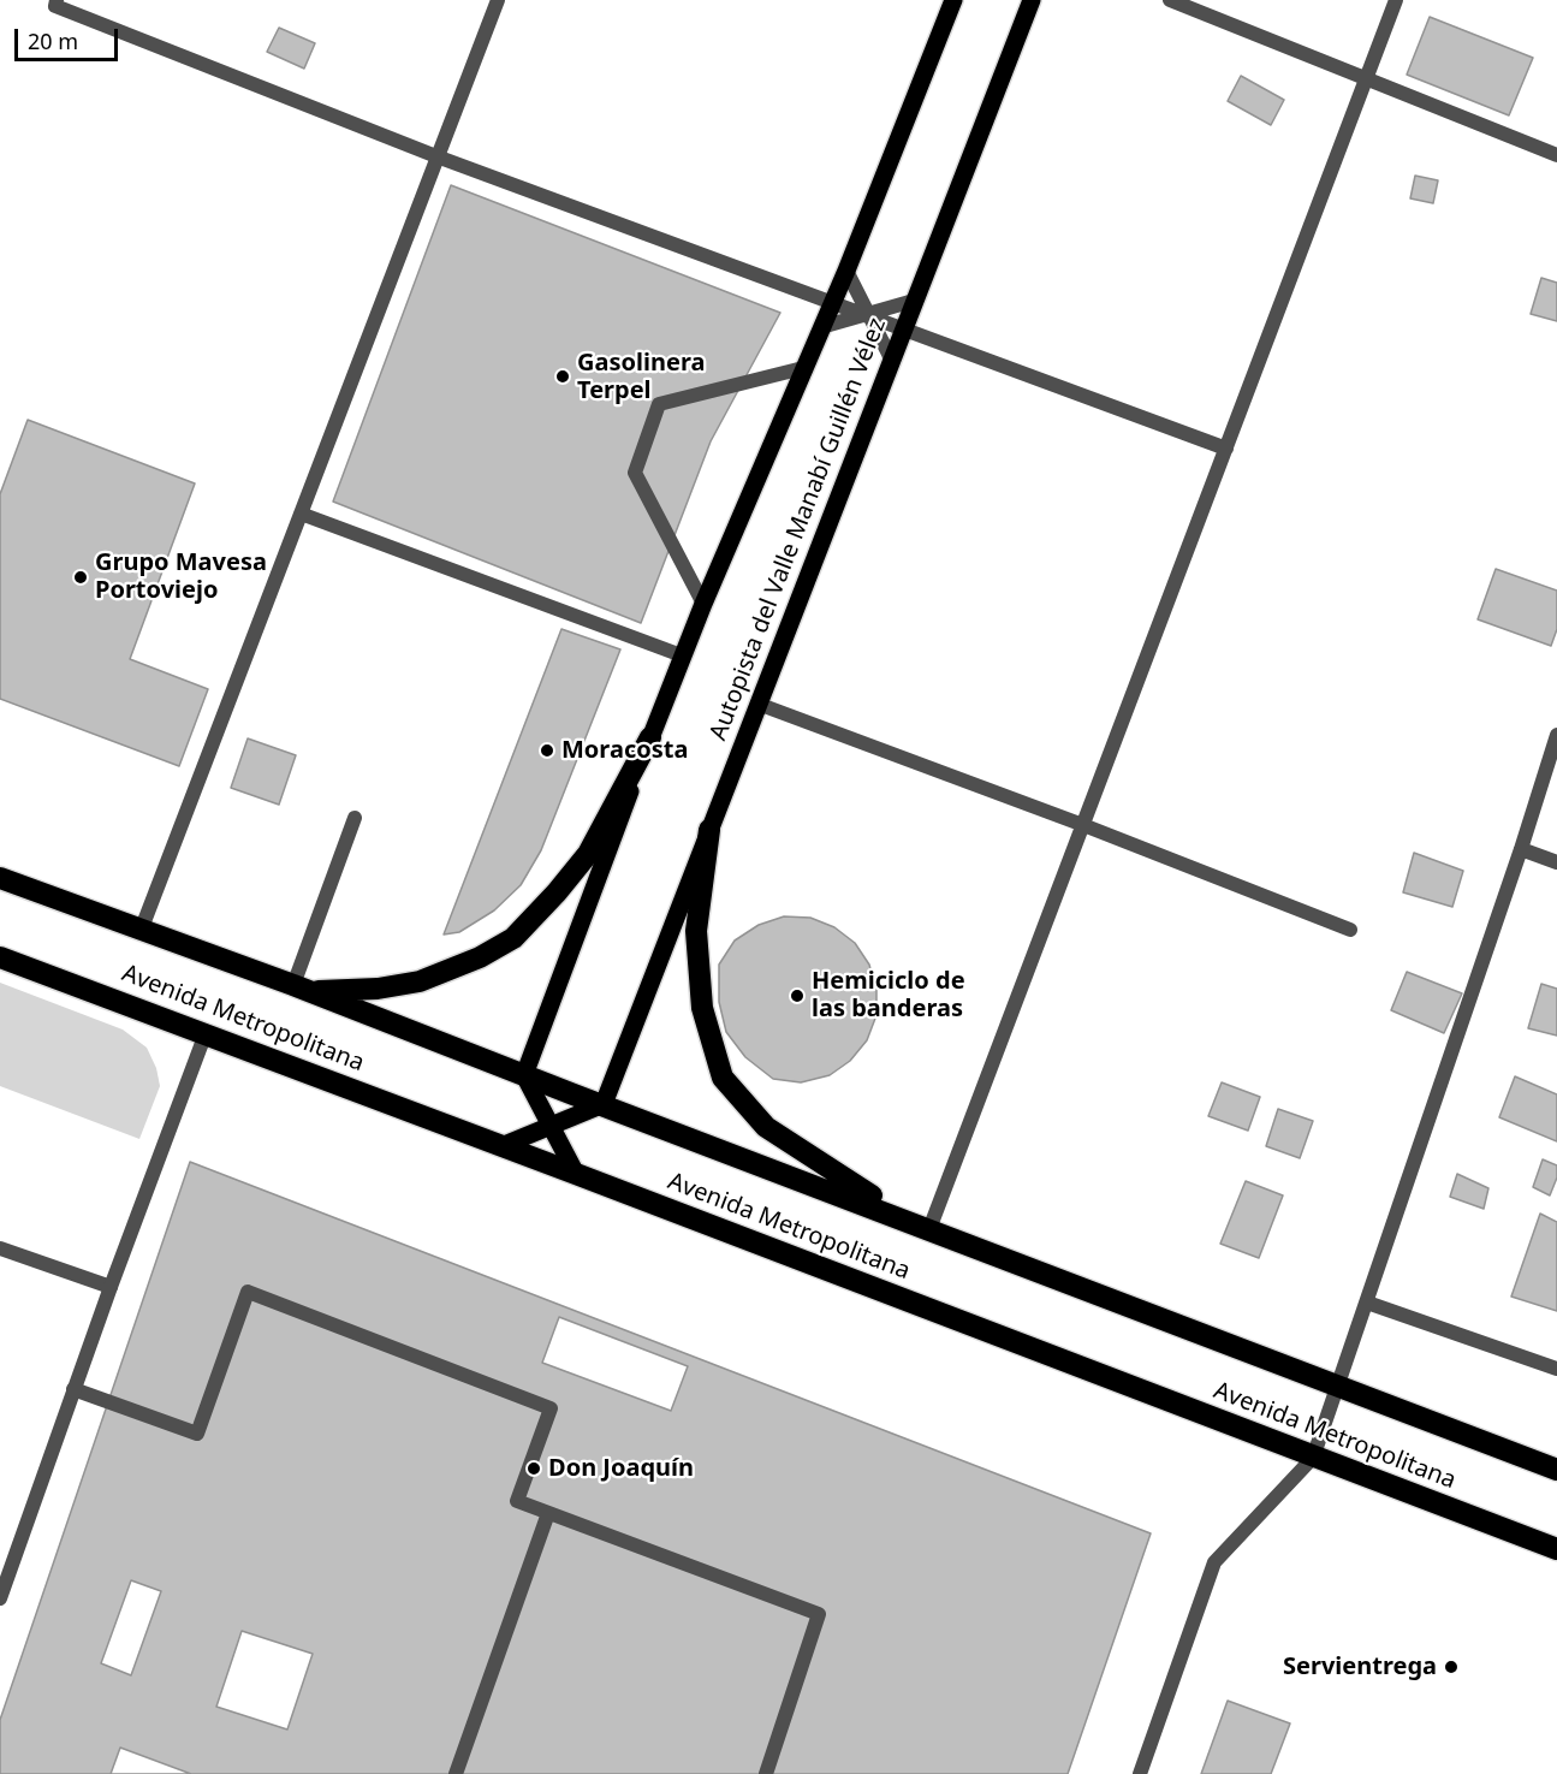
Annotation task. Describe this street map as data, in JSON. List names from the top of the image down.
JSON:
{
  "streets": {
    "highway": ["Avenida Metropolitana"],
    "main road": ["Autopista del Valle Manabí Guillén Vélez"]
  },
  "places": [
    "Gasolinera Terpel",
    "Grupo Mavesa Portoviejo",
    "Moracosta",
    "Hemiciclo de las banderas",
    "Don Joaquín",
    "Servientrega"
  ],
  "scale_bar": "20 m"
}
